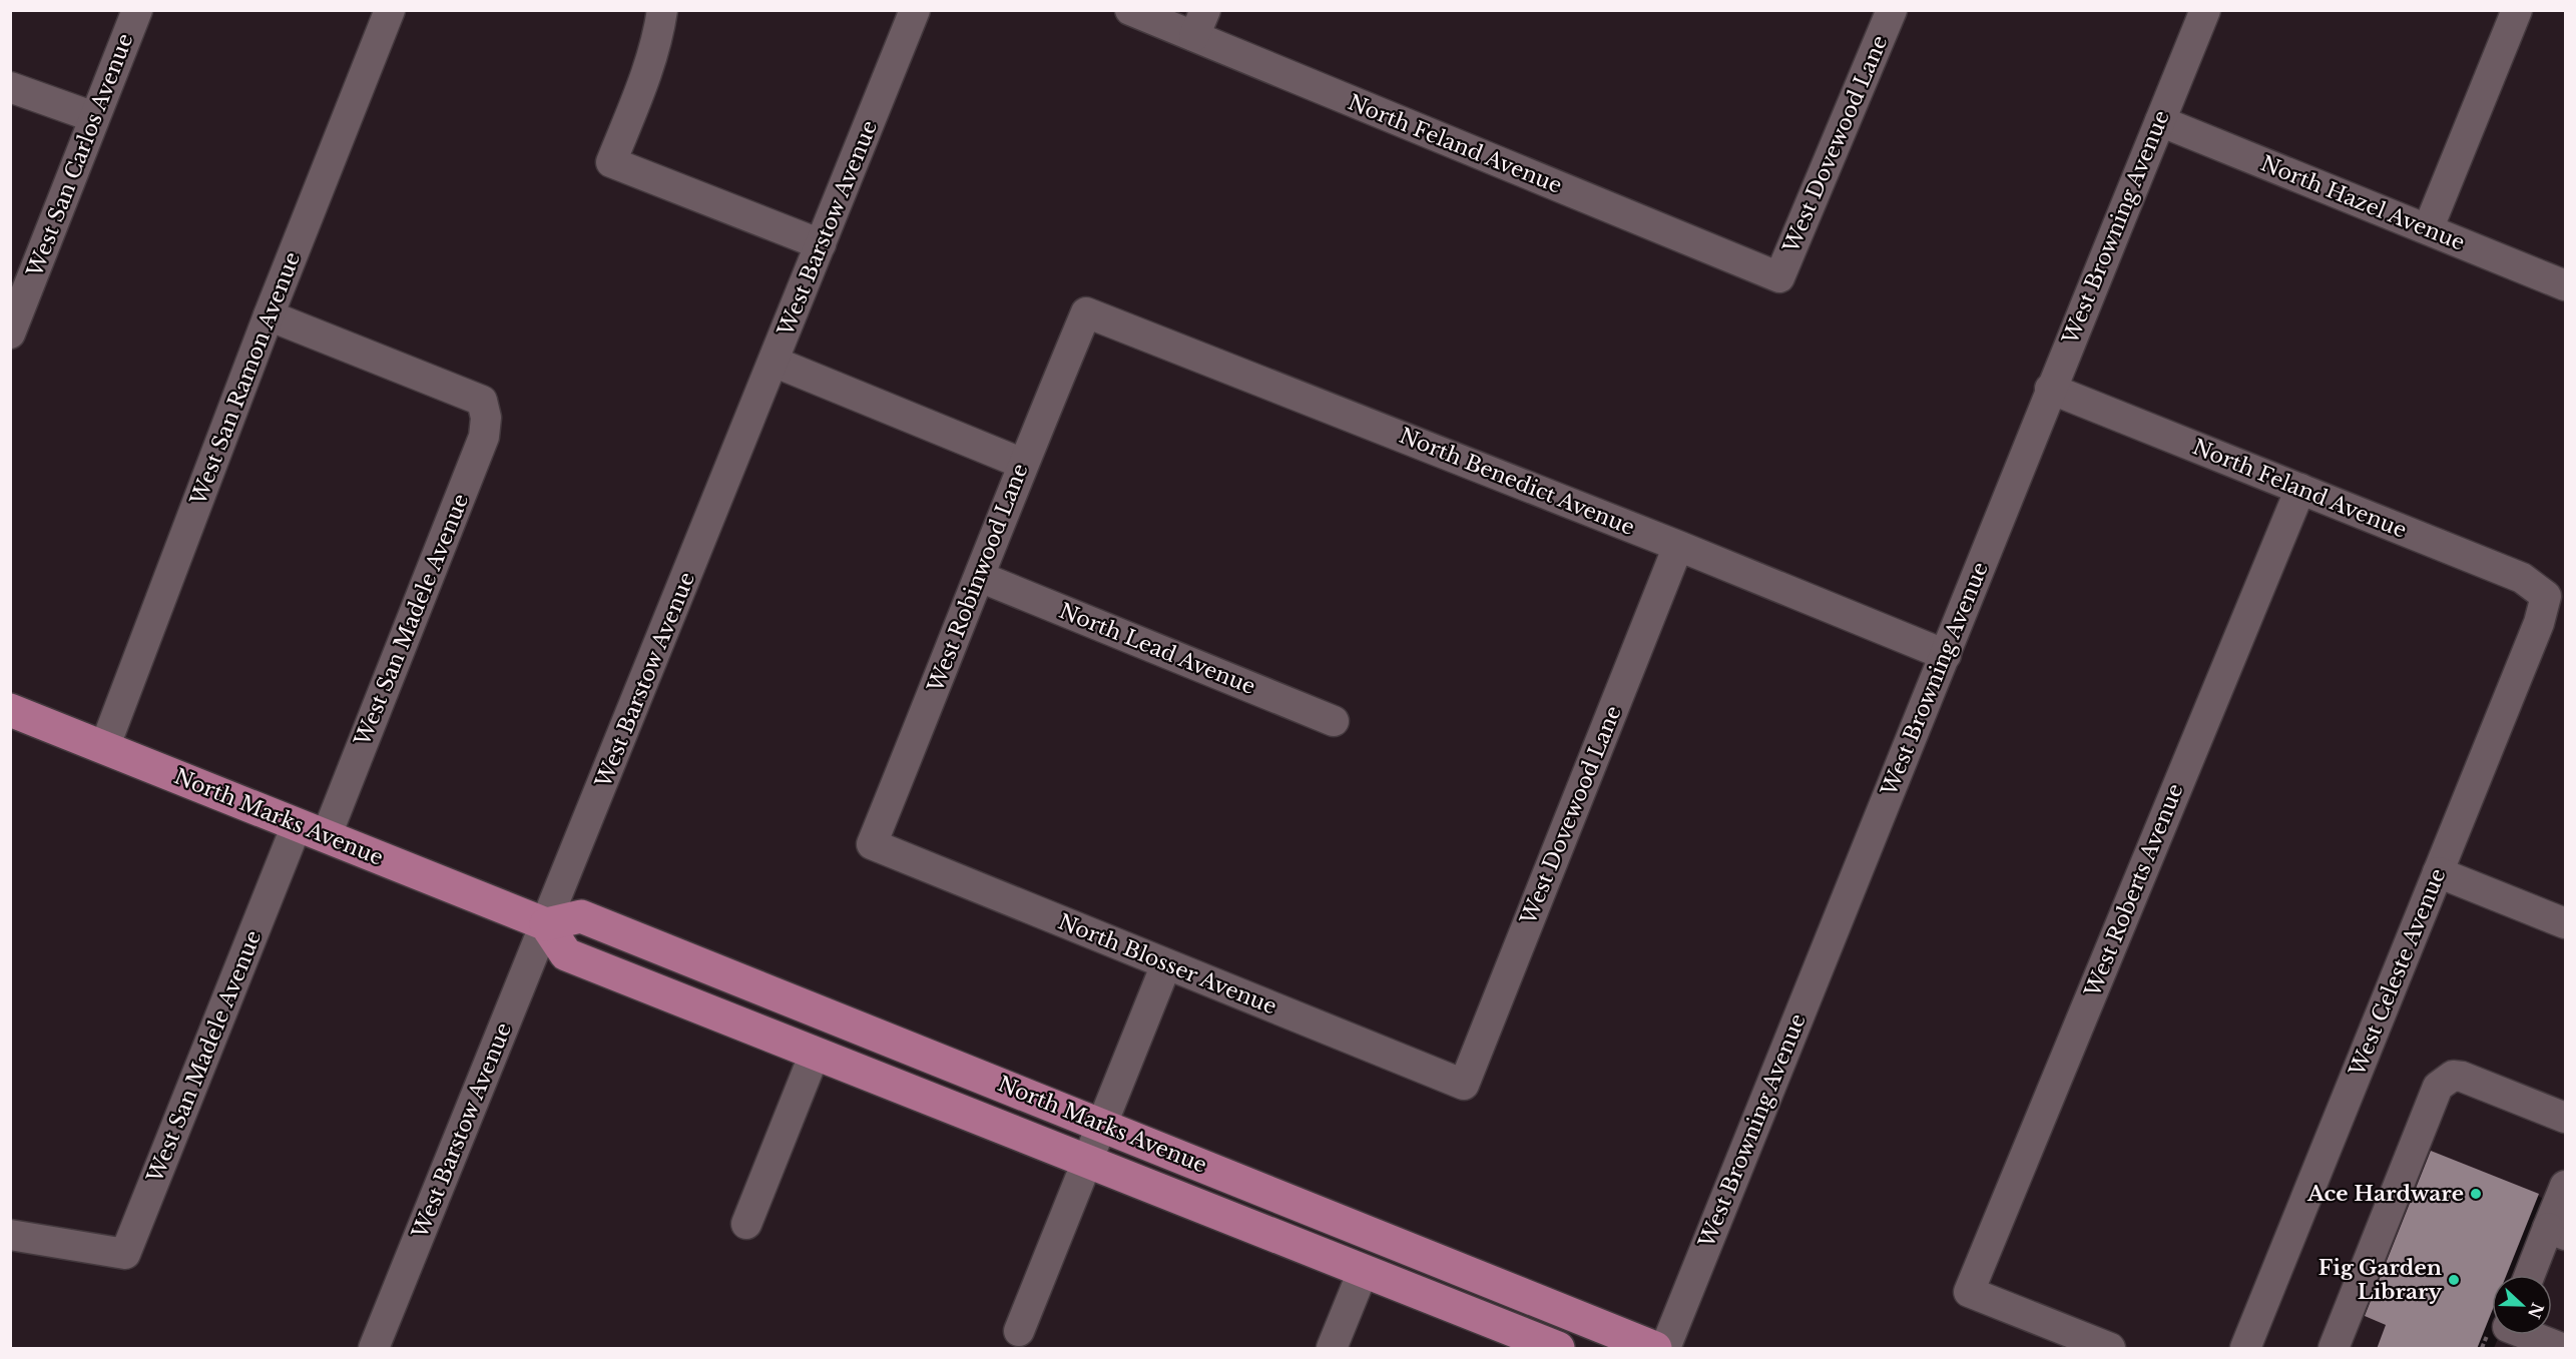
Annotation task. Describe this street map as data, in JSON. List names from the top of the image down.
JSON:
{
  "streets": {
    "main road": ["North Marks Avenue"],
    "street": [
      "North Feland Avenue",
      "West Dovewood Lane",
      "West San Carlos Avenue",
      "North Hazel Avenue",
      "West Browning Avenue",
      "West Barstow Avenue",
      "West San Ramon Avenue",
      "North Benedict Avenue",
      "West Robinwood Lane",
      "West San Madele Avenue",
      "North Lead Avenue",
      "West Roberts Avenue",
      "North Blosser Avenue",
      "West Celeste Avenue"
    ]
  },
  "crossings": [
    ["North Feland Avenue", "West Dovewood Lane"],
    ["North Feland Avenue", "West Browning Avenue"],
    ["North Feland Avenue", "West Roberts Avenue"],
    ["North Feland Avenue", "West Celeste Avenue"],
    ["West Dovewood Lane", "North Benedict Avenue"],
    ["West Dovewood Lane", "North Blosser Avenue"],
    ["North Hazel Avenue", "West Browning Avenue"],
    ["West Browning Avenue", "North Benedict Avenue"],
    ["West Barstow Avenue", "North Marks Avenue"],
    ["West San Ramon Avenue", "West San Madele Avenue"],
    ["West San Ramon Avenue", "North Marks Avenue"],
    ["North Benedict Avenue", "West Robinwood Lane"],
    ["West Robinwood Lane", "North Lead Avenue"],
    ["West Robinwood Lane", "North Blosser Avenue"],
    ["West San Madele Avenue", "North Marks Avenue"]
  ],
  "places": ["Ace Hardware", "Fig Garden Library"],
  "north": "right"
}
